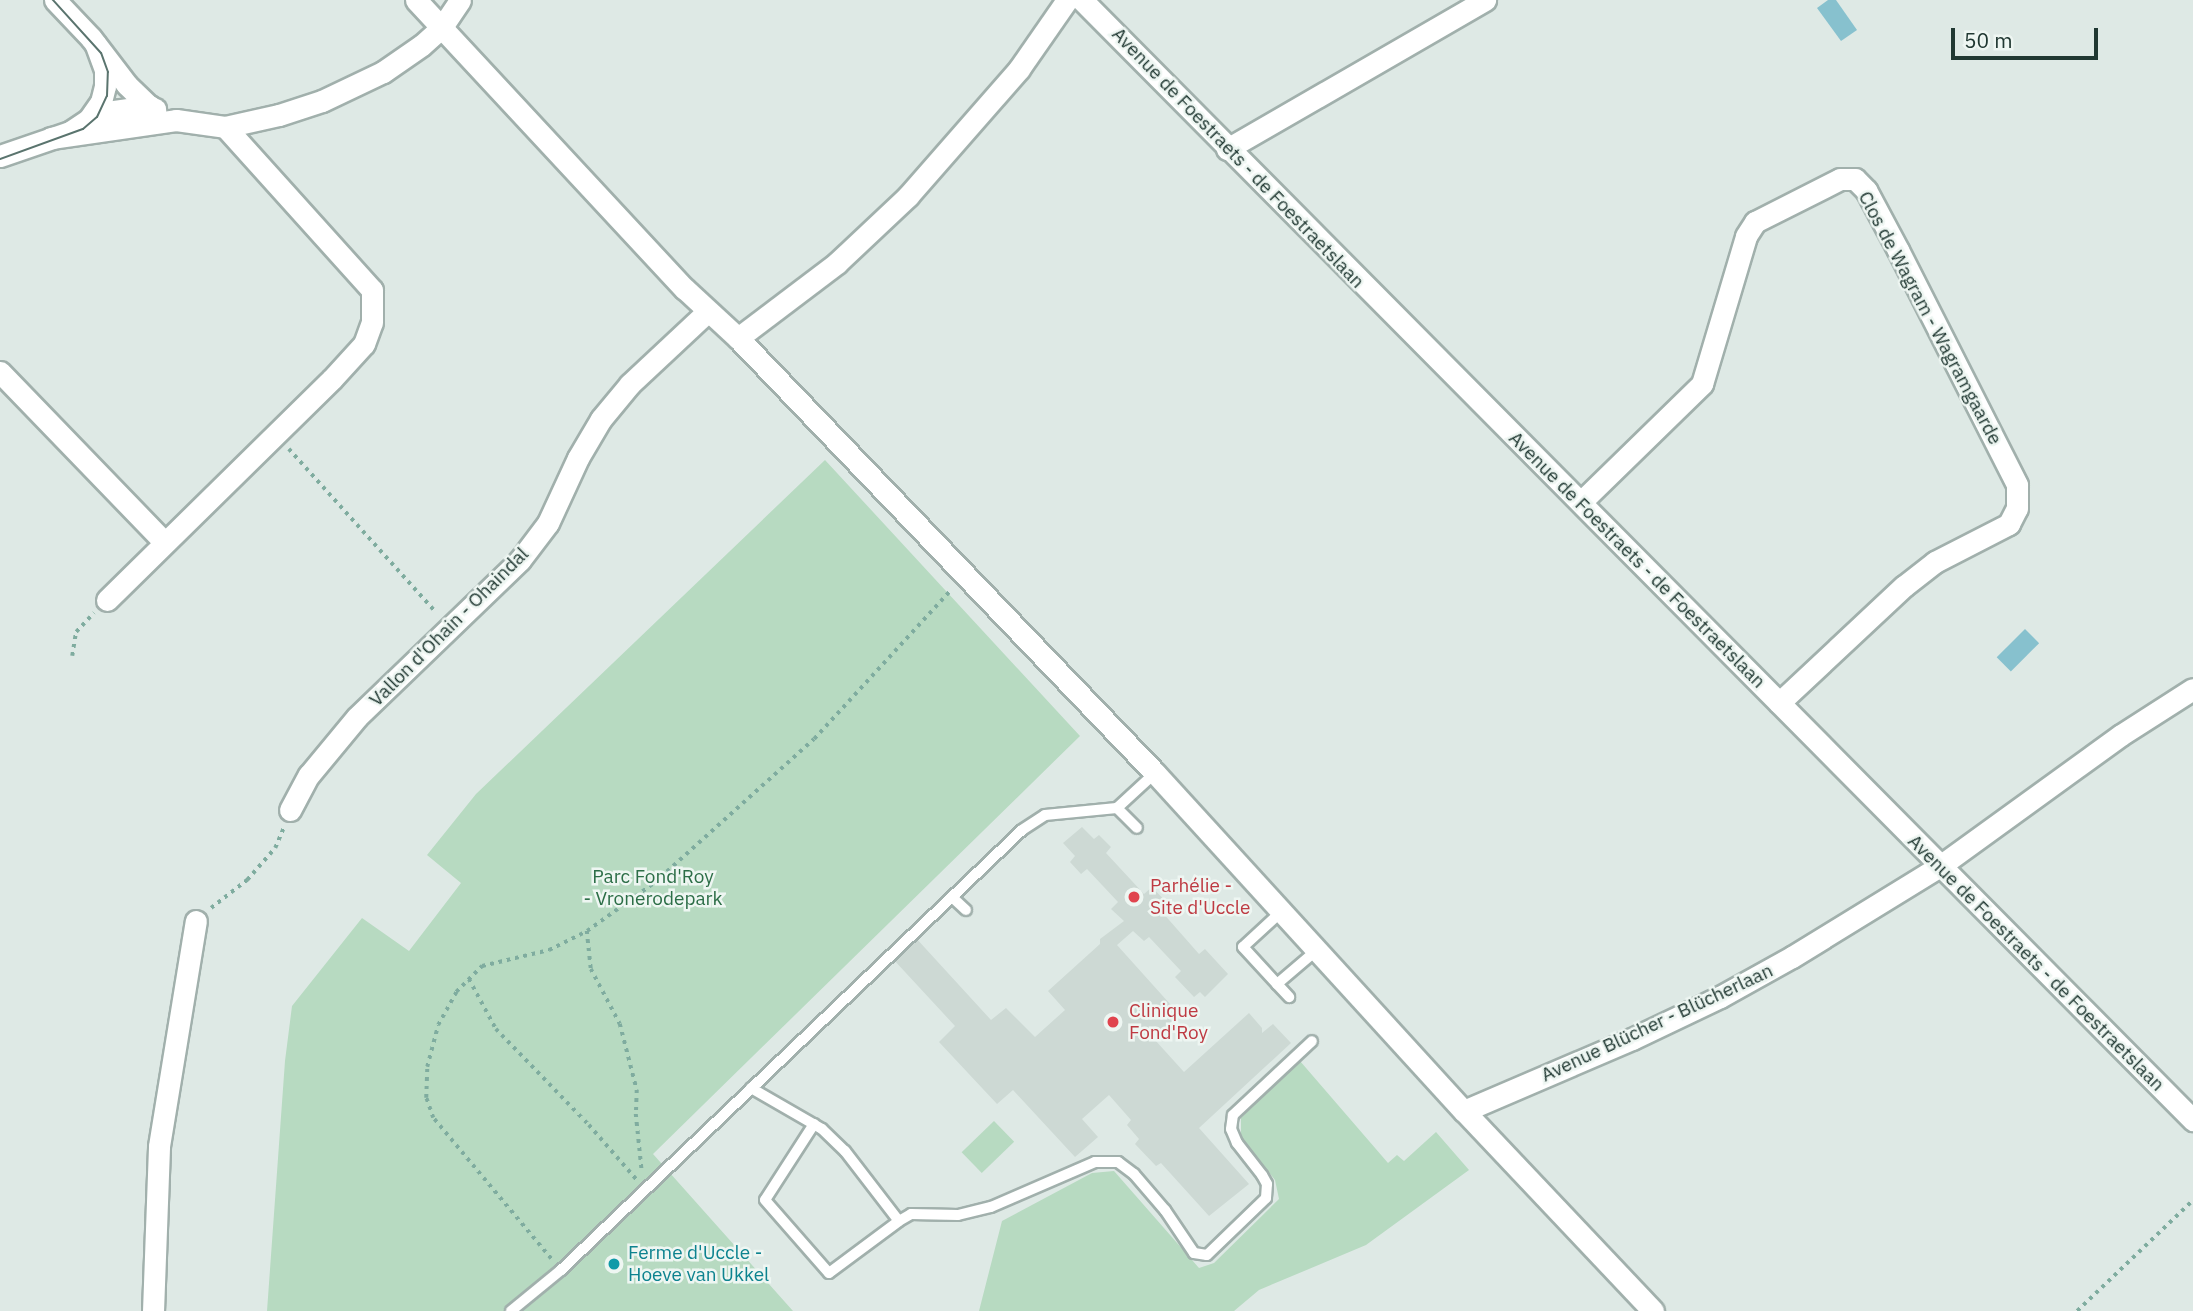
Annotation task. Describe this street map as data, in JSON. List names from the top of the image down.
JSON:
{
  "streets": {
    "street": [
      "Avenue de Foestraets - de Foestraetslaan",
      "Clos de Wagram - Wagramgaarde",
      "Vallon d'Ohain - Ohaindal",
      "Avenue Blücher - Blücherlaan"
    ]
  },
  "crossings": [
    ["Avenue de Foestraets - de Foestraetslaan", "Clos de Wagram - Wagramgaarde"],
    ["Avenue de Foestraets - de Foestraetslaan", "Avenue Blücher - Blücherlaan"]
  ],
  "parks": ["Parc Fond'Roy - Vronerodepark"],
  "places": ["Parhélie - Site d'Uccle", "Clinique Fond'Roy", "Ferme d'Uccle - Hoeve van Ukkel"],
  "scale_bar": "50 m"
}
